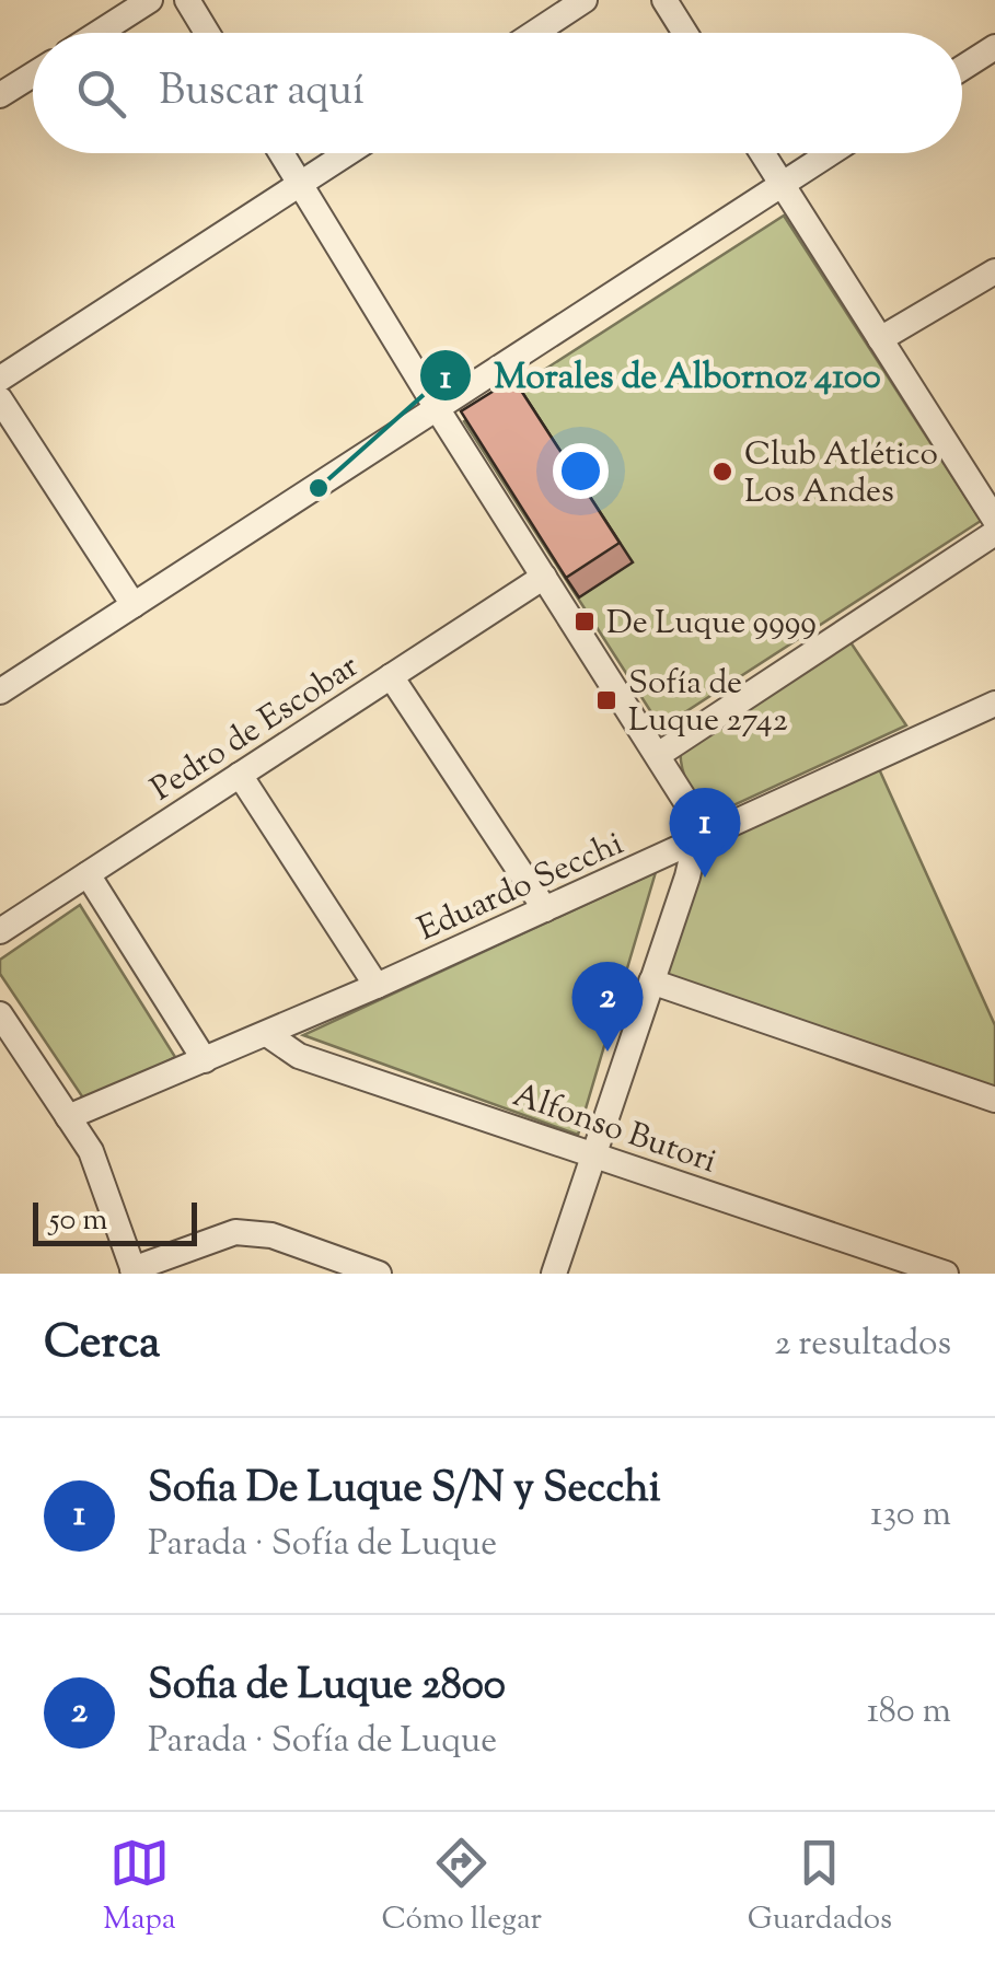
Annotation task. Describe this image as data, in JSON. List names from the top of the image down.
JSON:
{
  "streets": {
    "street": ["Pedro de Escobar", "Eduardo Secchi", "Alfonso Butori"]
  },
  "crossings": [
    ["Eduardo Secchi", "Alfonso Butori"]
  ],
  "places": {
    "other": ["Club Atlético Los Andes", "Morales de Albornoz 4100"],
    "transit": ["De Luque 9999", "Sofía de Luque 2742"]
  },
  "scale_bar": "50 m",
  "page": {
    "search": "Buscar aquí",
    "pins": ["1", "2"],
    "scale": "50 m",
    "heading": ["Cerca", "2 resultados"],
    "list": [
      {
        "mark": "1",
        "name": "Sofia De Luque S/N y Secchi",
        "note": "Parada · Sofía de Luque",
        "value": "130 m"
      },
      {
        "mark": "2",
        "name": "Sofia de Luque 2800",
        "note": "Parada · Sofía de Luque",
        "value": "180 m"
      }
    ],
    "nav": ["Mapa", "Cómo llegar", "Guardados"]
  }
}
